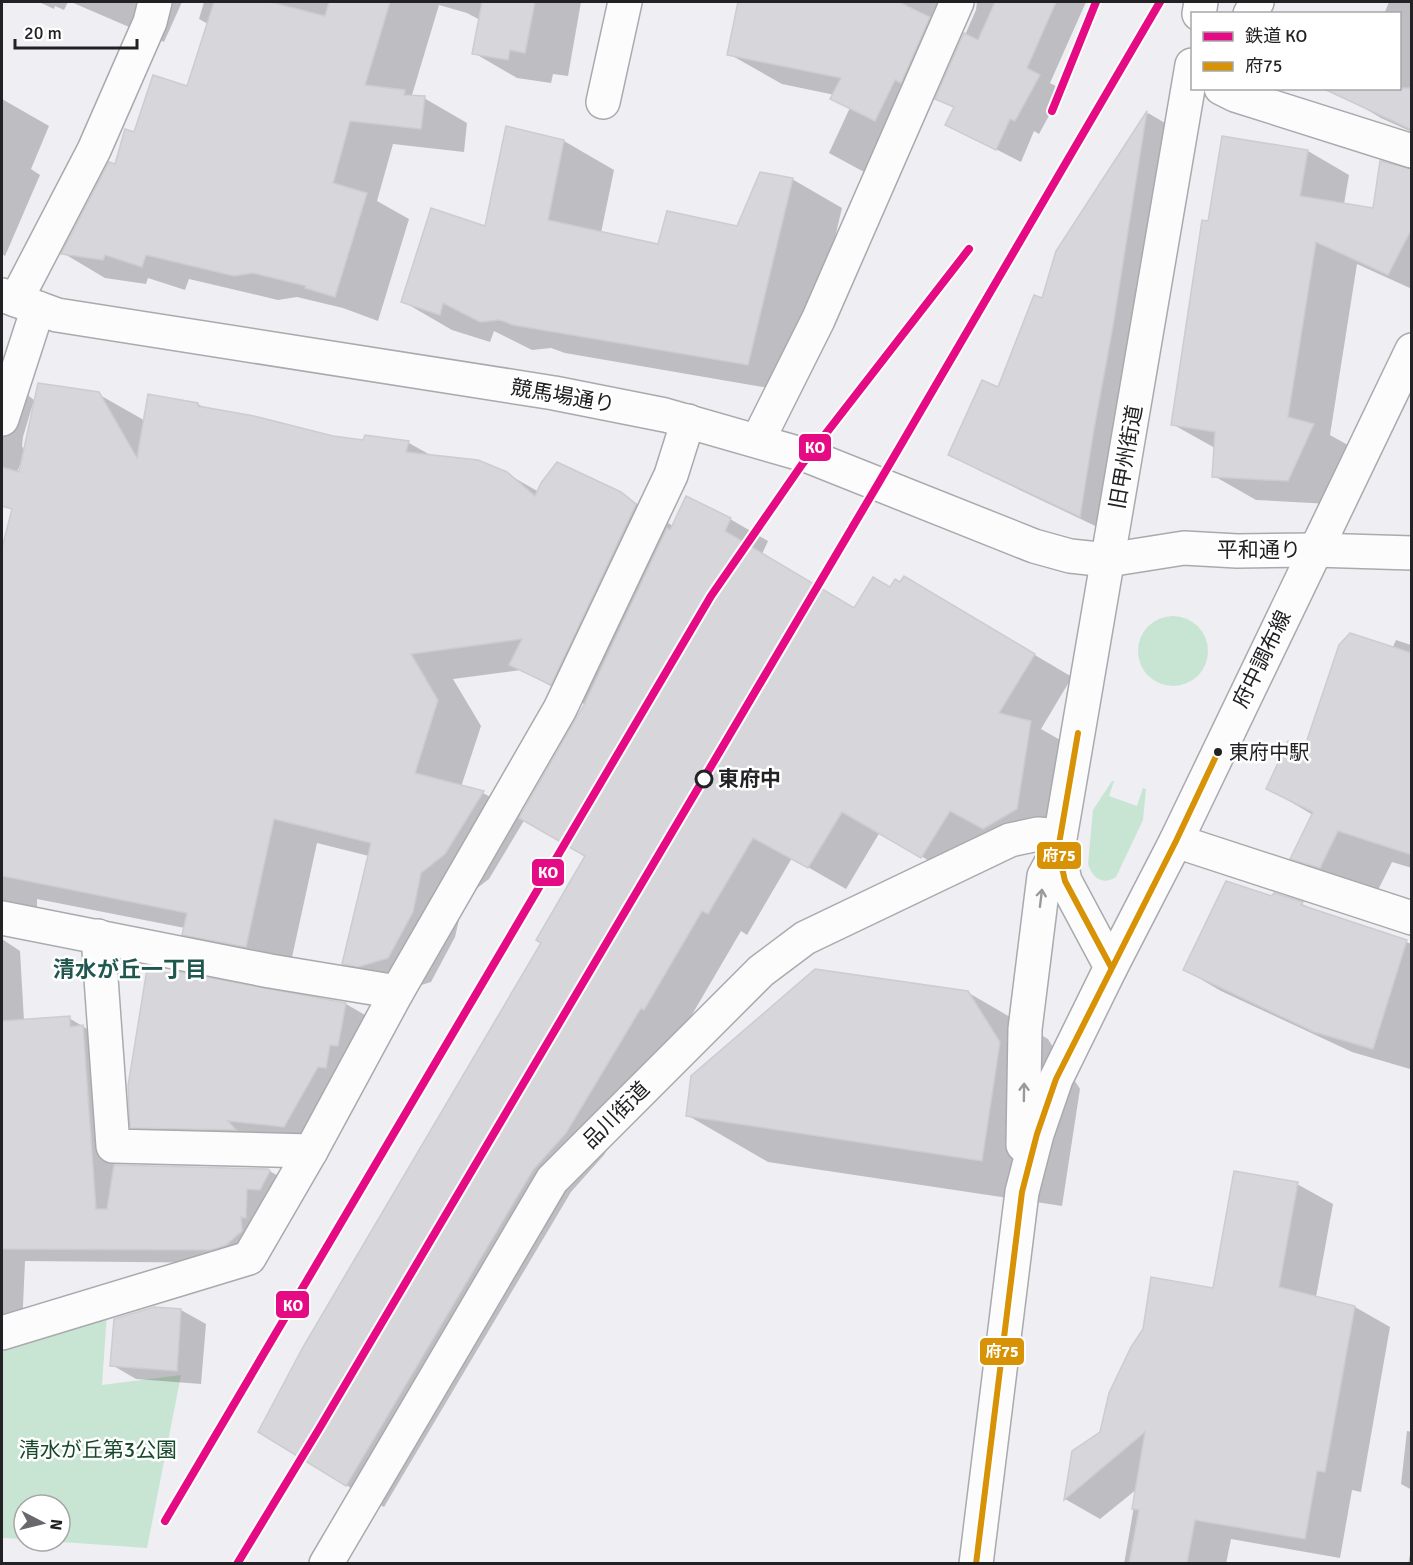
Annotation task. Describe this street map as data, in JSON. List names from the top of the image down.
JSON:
{
  "streets": {
    "street": [
      "競馬場通り",
      "旧甲州街道",
      "平和通り",
      "府中調布線",
      "品川街道"
    ]
  },
  "crossings": [
    ["競馬場通り", "旧甲州街道"],
    ["競馬場通り", "平和通り"],
    ["旧甲州街道", "平和通り"],
    ["旧甲州街道", "品川街道"],
    ["平和通り", "府中調布線"]
  ],
  "districts": ["清水が丘一丁目"],
  "parks": ["清水が丘第3公園"],
  "places": ["東府中駅", "東府中"],
  "lines": ["rail line KO", "transit line 府75"],
  "legend": ["鉄道 KO", "府75"],
  "scale_bar": "20 m",
  "north": "right"
}
